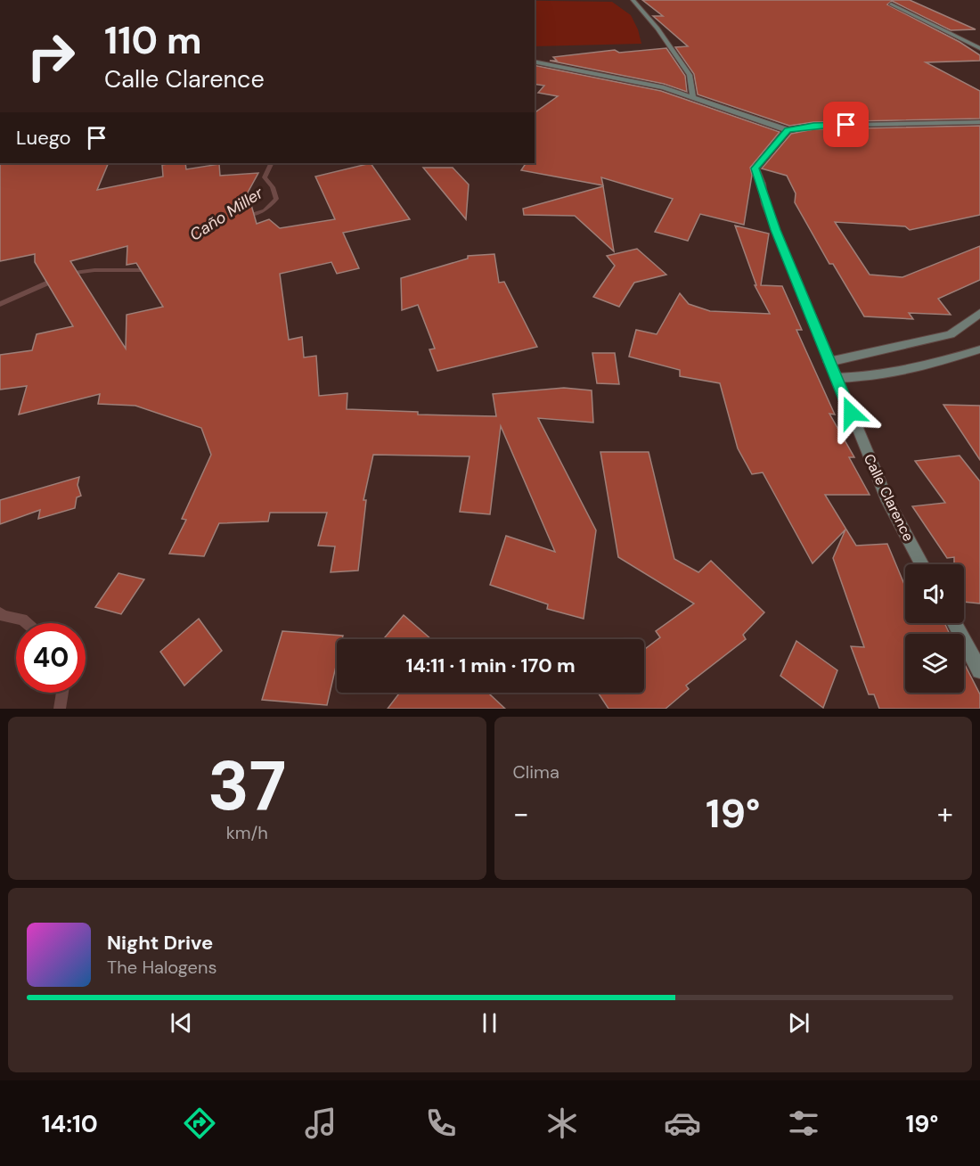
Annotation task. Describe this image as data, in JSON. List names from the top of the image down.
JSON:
{
  "streets": {
    "street": ["Calle Clarence"]
  },
  "water": ["Caño Miller"],
  "page": {
    "turn": ["110 m", "Calle Clarence"],
    "then": "Luego",
    "limit": "40",
    "trip": "14:11 · 1 min · 170 m",
    "tile": [
      ["37", "km/h"],
      "Clima"
    ],
    "heat": ["−", "19°", "+"],
    "song": ["Night Drive", "The Halogens"],
    "tabs": ["14:10", "19°"]
  }
}
